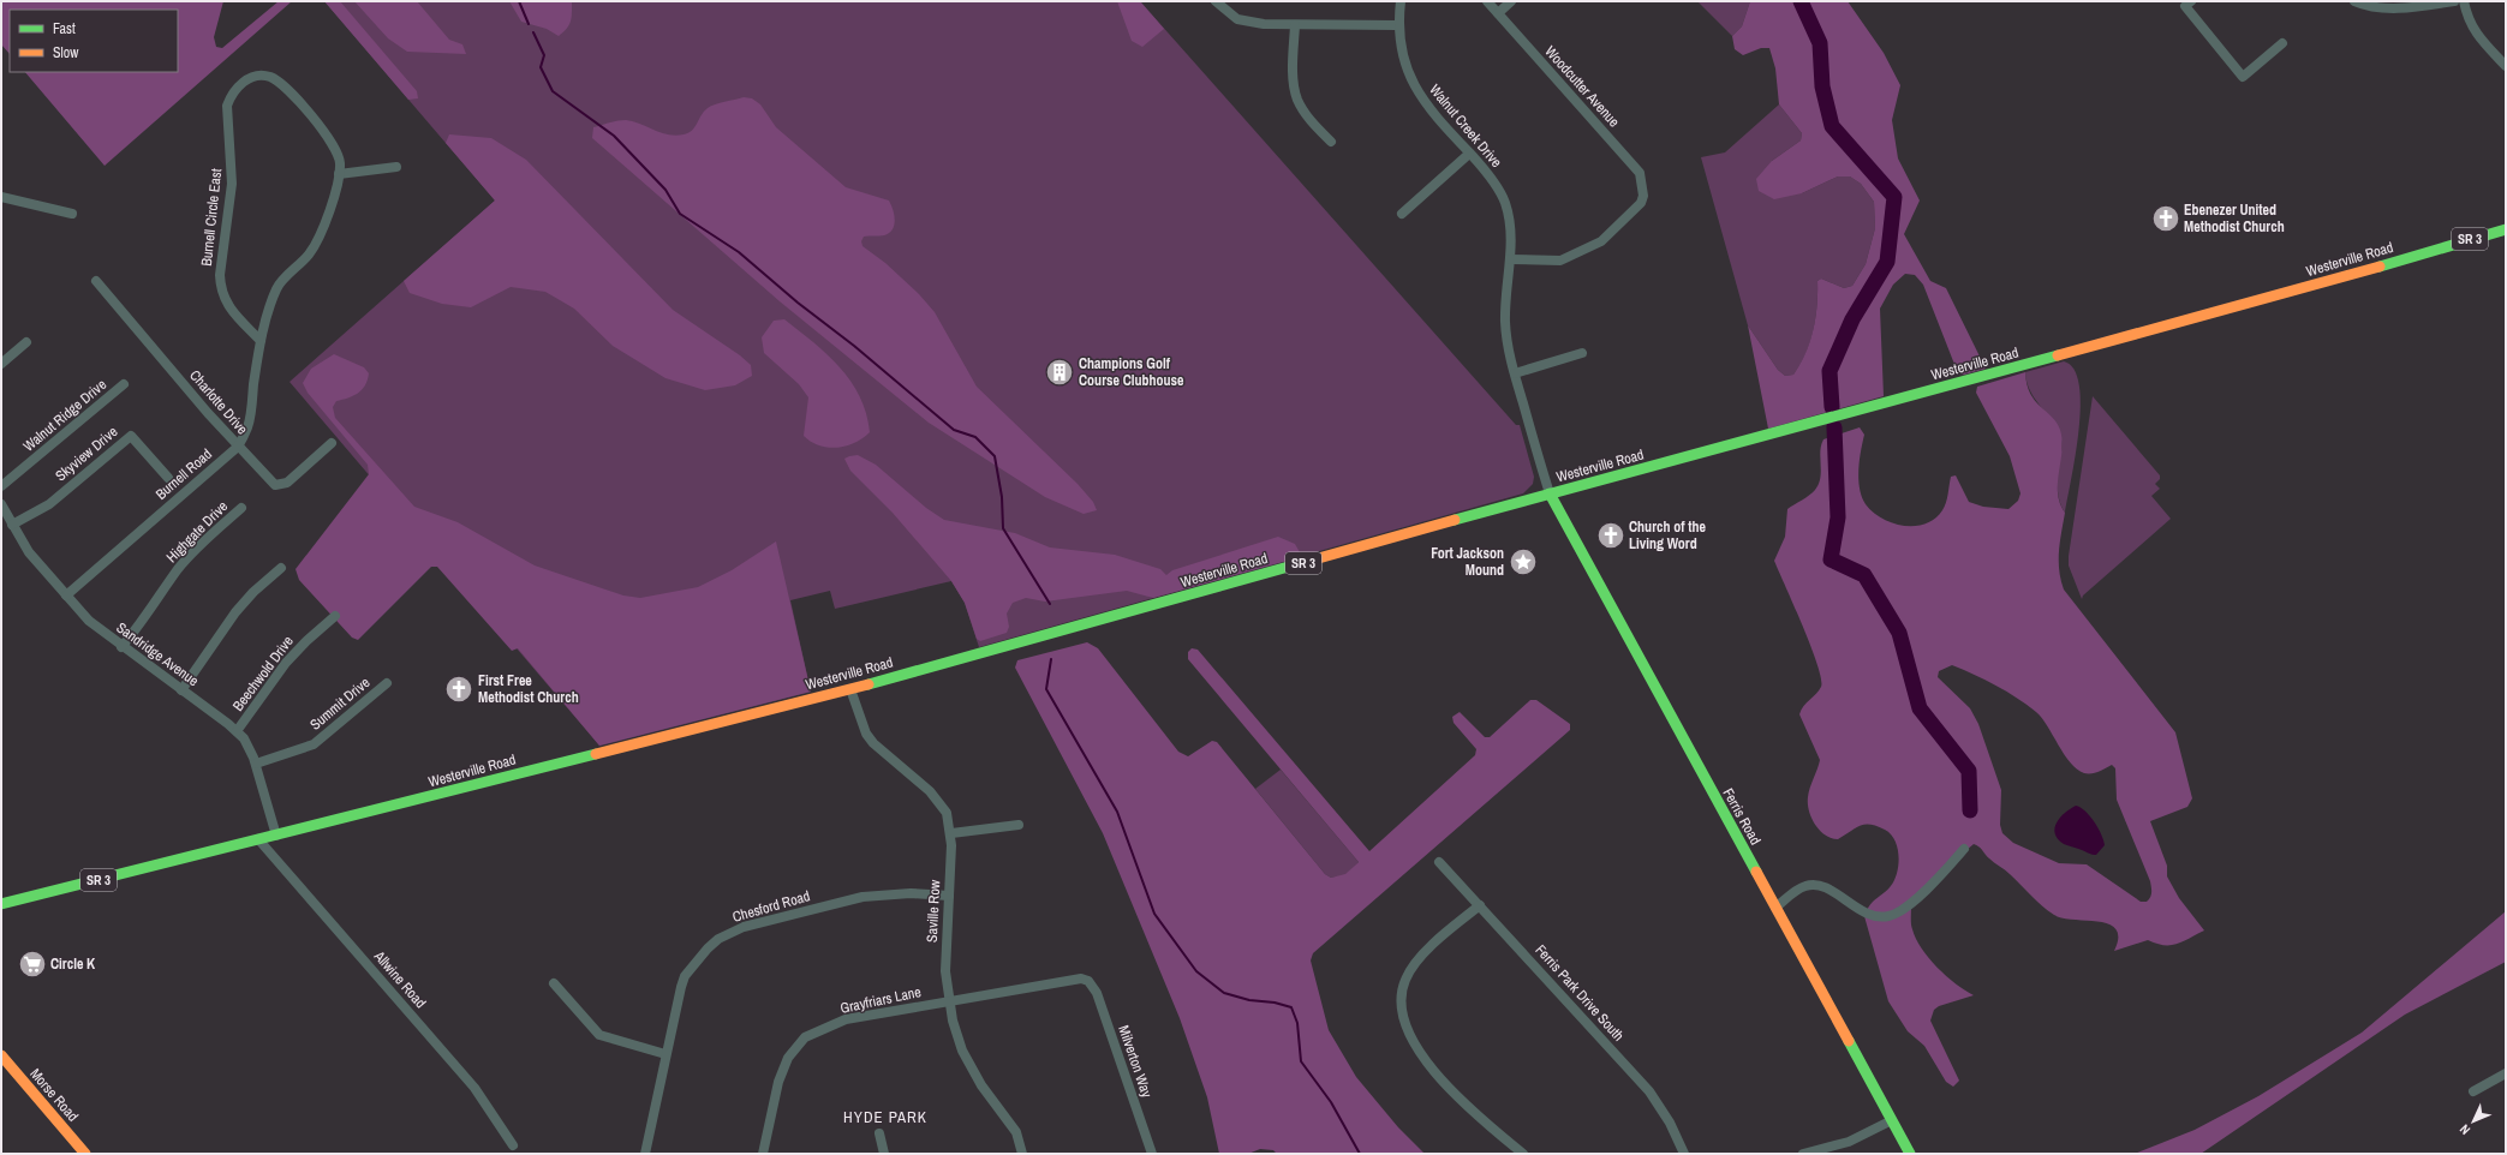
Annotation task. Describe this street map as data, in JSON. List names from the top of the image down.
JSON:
{
  "streets": {
    "main road": [
      "SR 3",
      "Westerville Road",
      "Ferris Road",
      "Morse Road"
    ],
    "street": [
      "Woodcutter Avenue",
      "Walnut Creek Drive",
      "Burnell Circle East",
      "Charlotte Drive",
      "Walnut Ridge Drive",
      "Skyview Drive",
      "Burnell Road",
      "Highgate Drive",
      "Sandridge Avenue",
      "Beechwold Drive",
      "Summit Drive",
      "Chesford Road",
      "Saville Row",
      "Allwine Road",
      "Ferris Park Drive South",
      "Grayfriars Lane",
      "Milverton Way"
    ]
  },
  "crossings": [
    ["Woodcutter Avenue", "Walnut Creek Drive"],
    ["Walnut Creek Drive", "Westerville Road"],
    ["Walnut Creek Drive", "Ferris Road"],
    ["Burnell Circle East", "Burnell Road"],
    ["Westerville Road", "Sandridge Avenue"],
    ["Westerville Road", "Ferris Road"],
    ["Westerville Road", "Saville Row"],
    ["Westerville Road", "Allwine Road"],
    ["Charlotte Drive", "Burnell Road"],
    ["Skyview Drive", "Sandridge Avenue"],
    ["Burnell Road", "Sandridge Avenue"],
    ["Highgate Drive", "Sandridge Avenue"],
    ["Sandridge Avenue", "Beechwold Drive"],
    ["Sandridge Avenue", "Summit Drive"],
    ["Chesford Road", "Saville Row"],
    ["Saville Row", "Grayfriars Lane"],
    ["Grayfriars Lane", "Milverton Way"]
  ],
  "districts": ["HYDE PARK"],
  "places": {
    "church": ["Ebenezer United Methodist Church", "Church of the Living Word", "First Free Methodist Church"],
    "building": ["Champions Golf Course Clubhouse"],
    "place": ["Fort Jackson Mound"],
    "supermarket": ["Circle K"]
  },
  "legend": ["Fast", "Slow"],
  "north": "bottom left"
}
